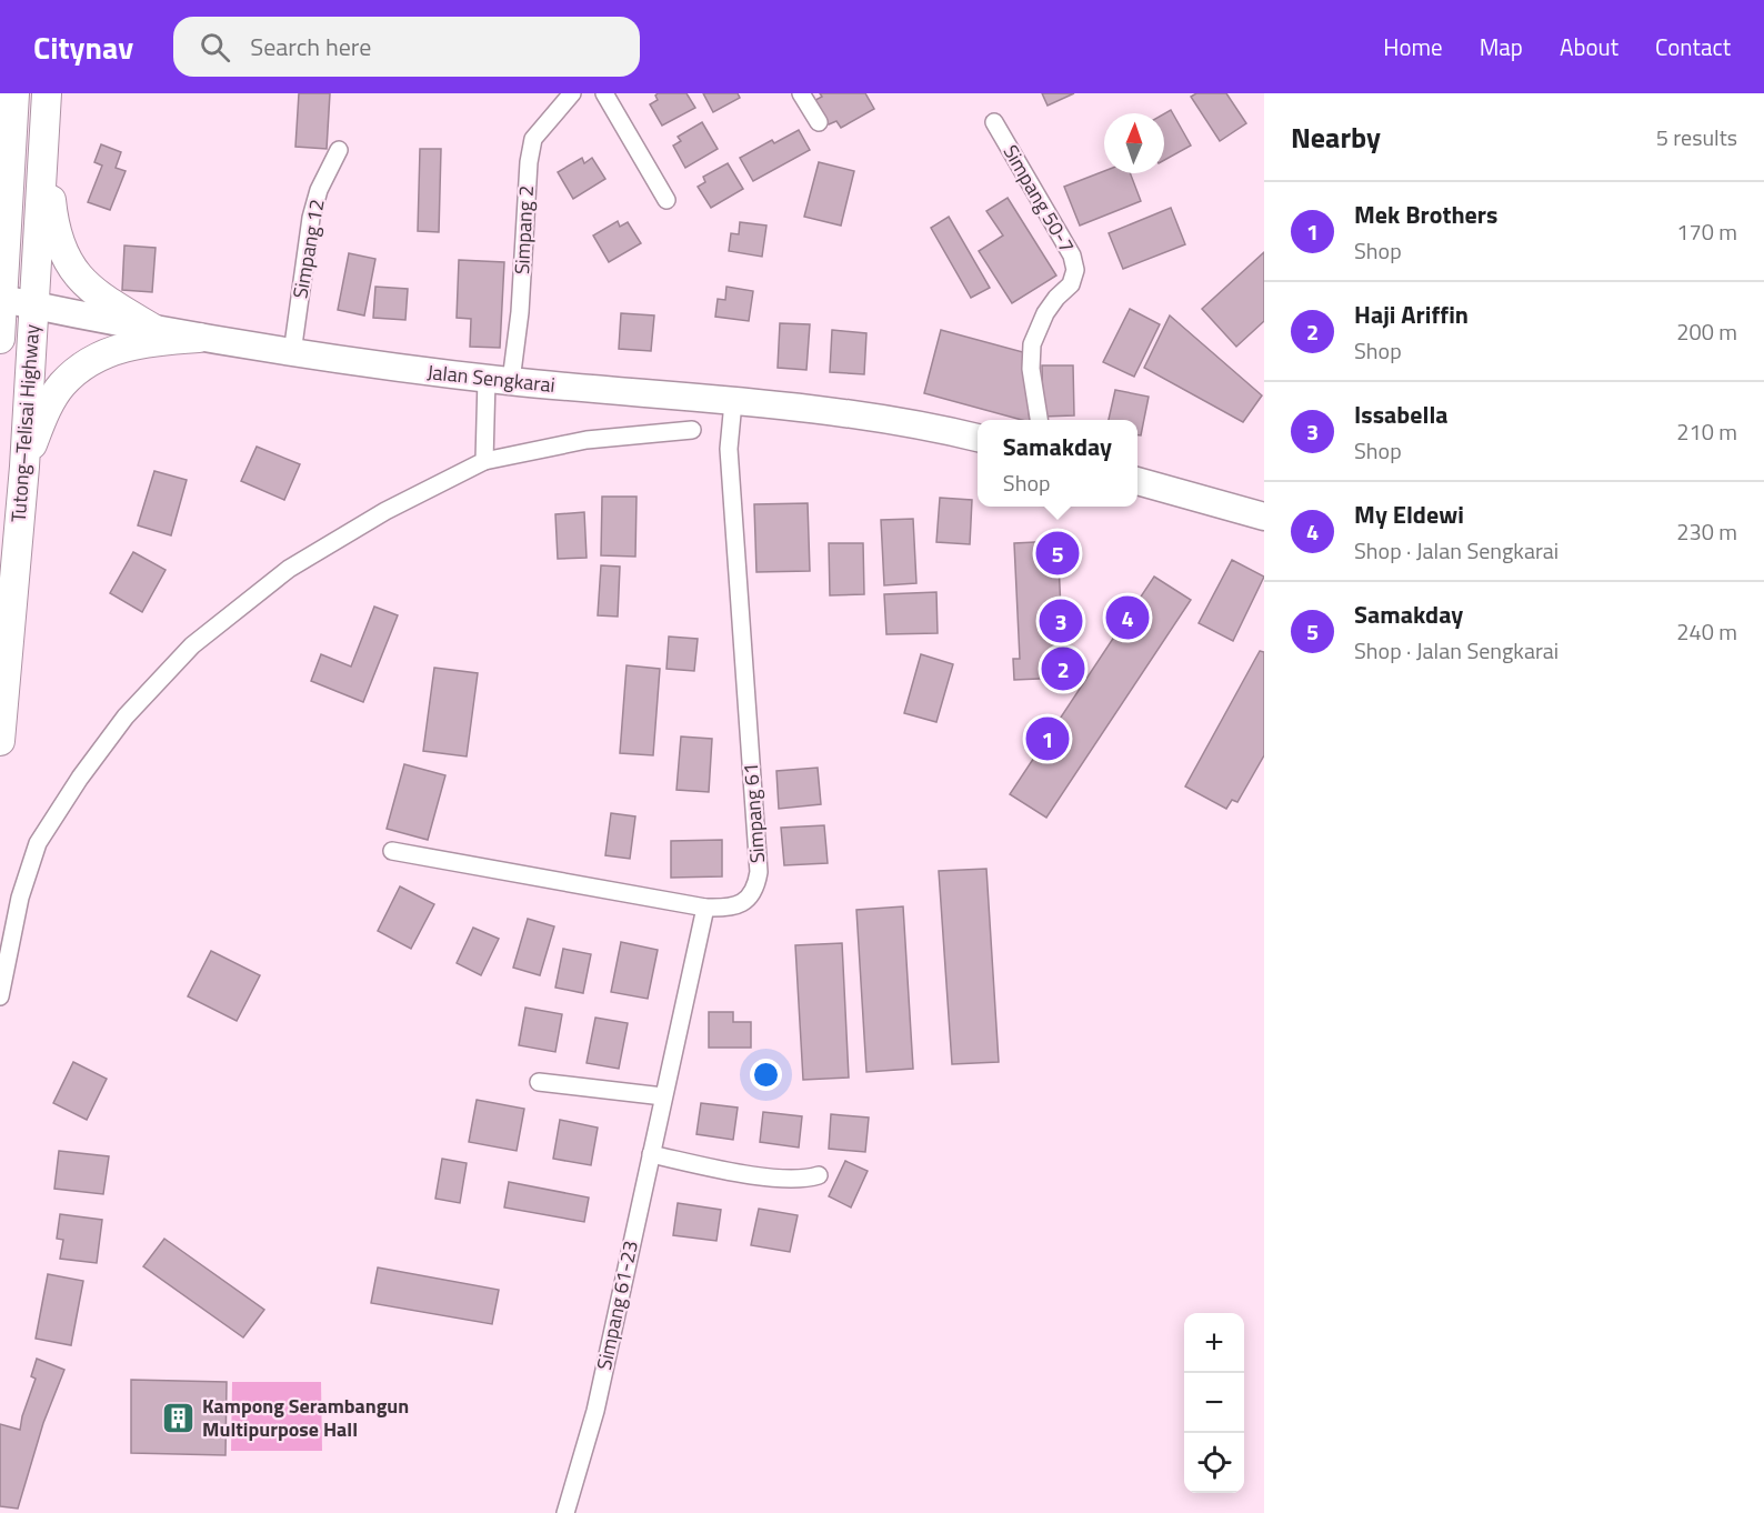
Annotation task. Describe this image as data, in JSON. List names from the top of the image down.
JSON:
{
  "streets": {
    "highway": ["Tutong–Telisai Highway"],
    "main road": ["Jalan Sengkarai"],
    "street": [
      "Simpang 50-7",
      "Simpang 2",
      "Simpang 12",
      "Simpang 61",
      "Simpang 61-23"
    ]
  },
  "crossings": [
    ["Simpang 2", "Jalan Sengkarai"],
    ["Simpang 12", "Jalan Sengkarai"],
    ["Jalan Sengkarai", "Tutong–Telisai Highway"],
    ["Jalan Sengkarai", "Simpang 61"],
    ["Simpang 61", "Simpang 61-23"]
  ],
  "places": {
    "building": ["Kampong Serambangun Multipurpose Hall"]
  },
  "north": "top",
  "page": {
    "header": "Citynav",
    "search": "Search here",
    "nav": [
      "Home",
      "Map",
      "About",
      "Contact"
    ],
    "heading": ["Nearby", "5 results"],
    "list": [
      {
        "mark": "1",
        "name": "Mek Brothers",
        "note": "Shop",
        "value": "170 m"
      },
      {
        "mark": "2",
        "name": "Haji Ariffin",
        "note": "Shop",
        "value": "200 m"
      },
      {
        "mark": "3",
        "name": "Issabella",
        "note": "Shop",
        "value": "210 m"
      },
      {
        "mark": "4",
        "name": "My Eldewi",
        "note": "Shop · Jalan Sengkarai",
        "value": "230 m"
      },
      {
        "mark": "5",
        "name": "Samakday",
        "note": "Shop · Jalan Sengkarai",
        "value": "240 m"
      }
    ],
    "popup": ["Samakday", "Shop"],
    "pins": [
      "5",
      "4",
      "3",
      "2",
      "1"
    ],
    "map_buttons": ["+", "−"]
  }
}
